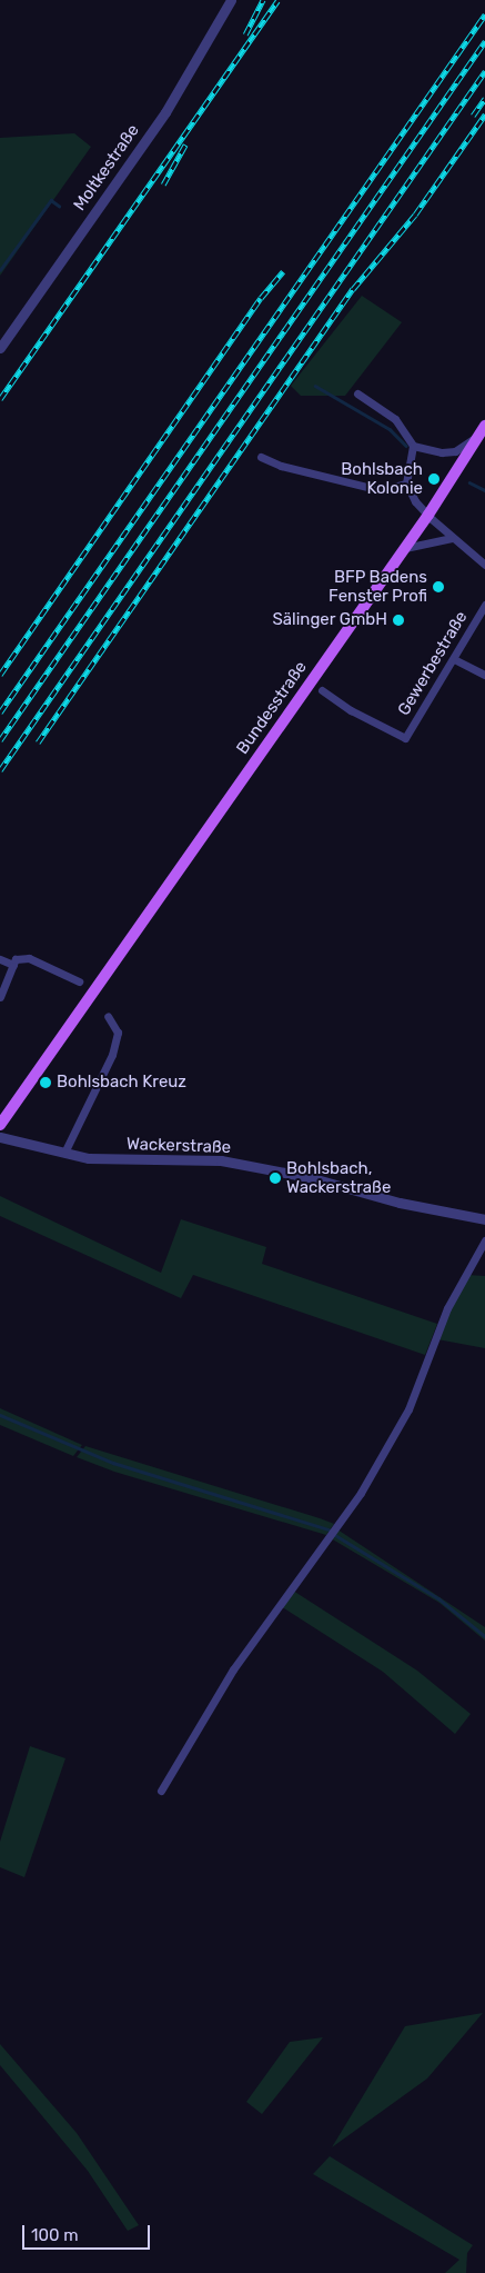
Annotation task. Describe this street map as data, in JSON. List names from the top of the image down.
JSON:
{
  "streets": {
    "main road": ["Bundesstraße"],
    "street": ["Moltkestraße", "Gewerbestraße", "Wackerstraße"]
  },
  "places": [
    "Bohlsbach Kolonie",
    "BFP Badens Fenster Profi",
    "Sälinger GmbH",
    "Bohlsbach Kreuz",
    "Bohlsbach, Wackerstraße"
  ],
  "scale_bar": "100 m"
}
